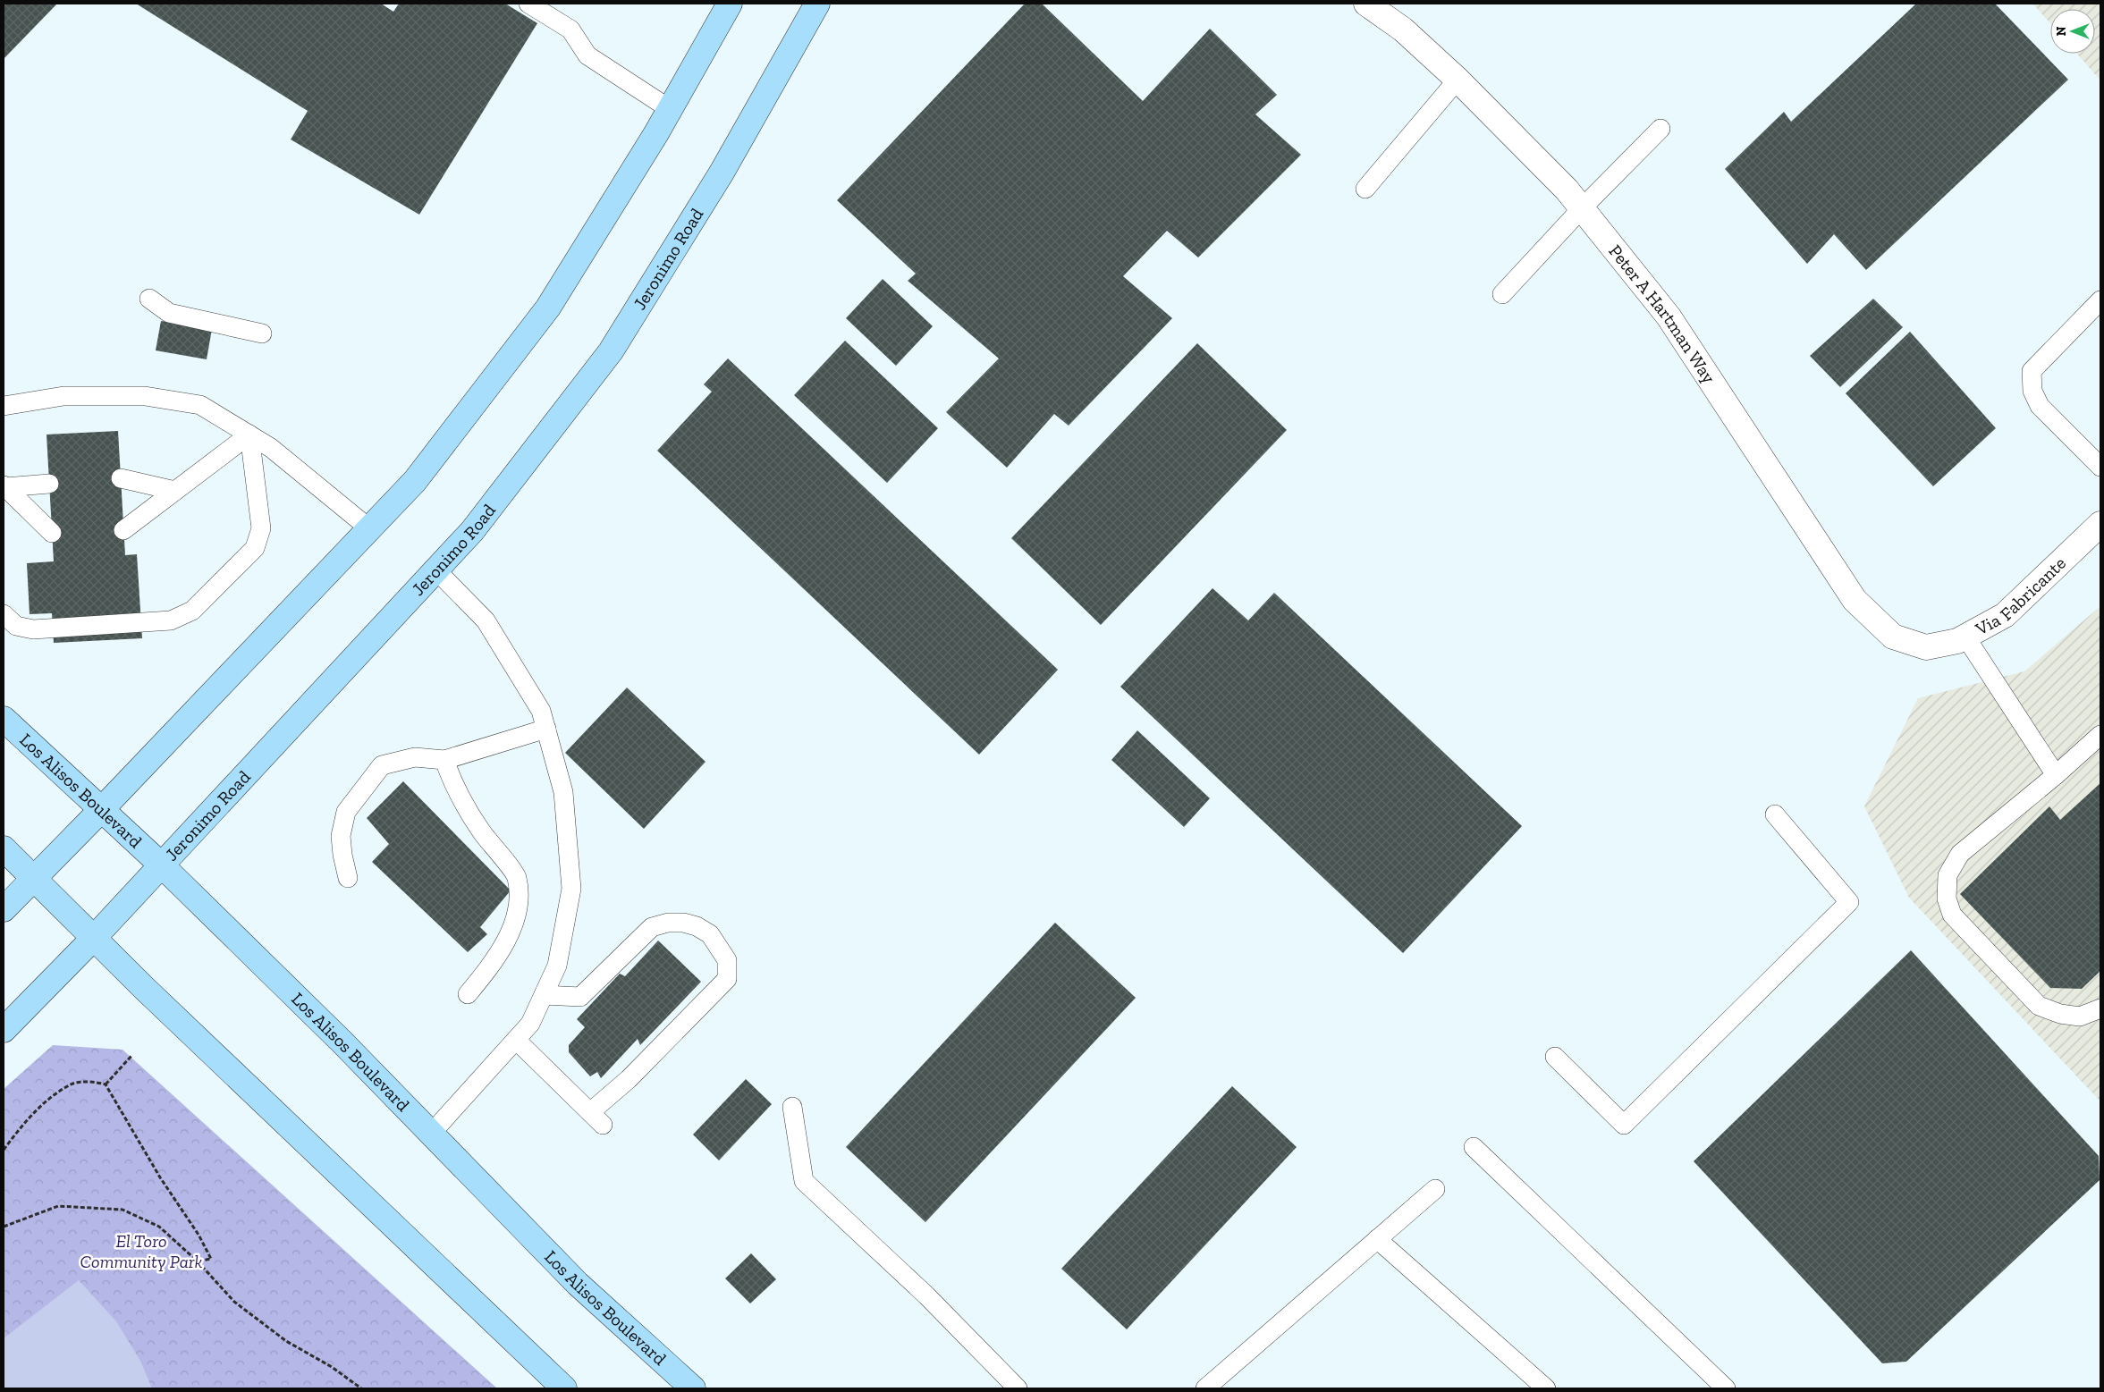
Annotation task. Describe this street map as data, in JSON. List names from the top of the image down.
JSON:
{
  "streets": {
    "main road": ["Jeronimo Road", "Los Alisos Boulevard"],
    "street": ["Peter A Hartman Way", "Via Fabricante"]
  },
  "crossings": [
    ["Jeronimo Road", "Los Alisos Boulevard"],
    ["Peter A Hartman Way", "Via Fabricante"]
  ],
  "parks": ["El Toro Community Park"],
  "north": "left"
}
